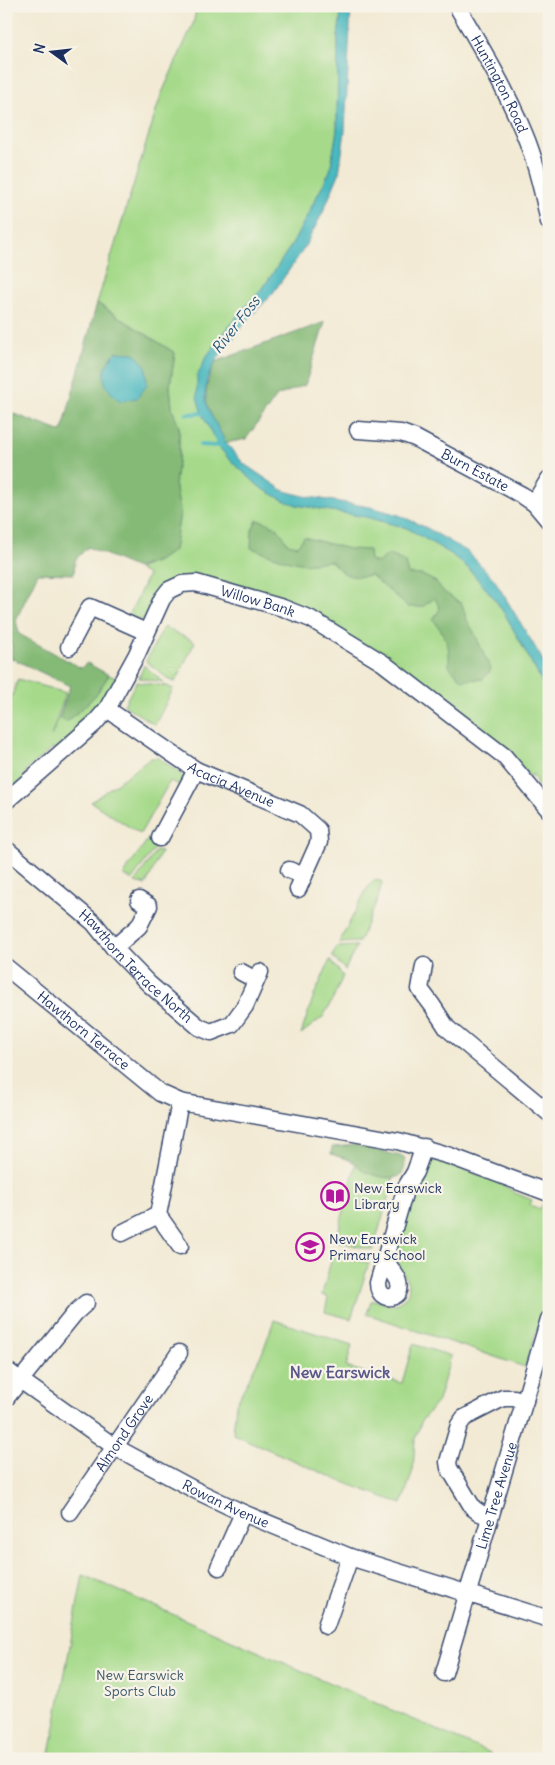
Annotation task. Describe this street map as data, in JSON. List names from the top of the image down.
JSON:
{
  "streets": {
    "street": [
      "Huntington Road",
      "Burn Estate",
      "Willow Bank",
      "Acacia Avenue",
      "Hawthorn Terrace North",
      "Hawthorn Terrace",
      "Almond Grove",
      "Lime Tree Avenue",
      "Rowan Avenue"
    ]
  },
  "crossings": [
    ["Willow Bank", "Acacia Avenue"],
    ["Almond Grove", "Rowan Avenue"],
    ["Lime Tree Avenue", "Rowan Avenue"]
  ],
  "districts": ["New Earswick"],
  "water": ["River Foss"],
  "parks": ["New Earswick Sports Club"],
  "places": {
    "library": ["New Earswick Library"],
    "school or university": ["New Earswick Primary School"]
  },
  "north": "left"
}
